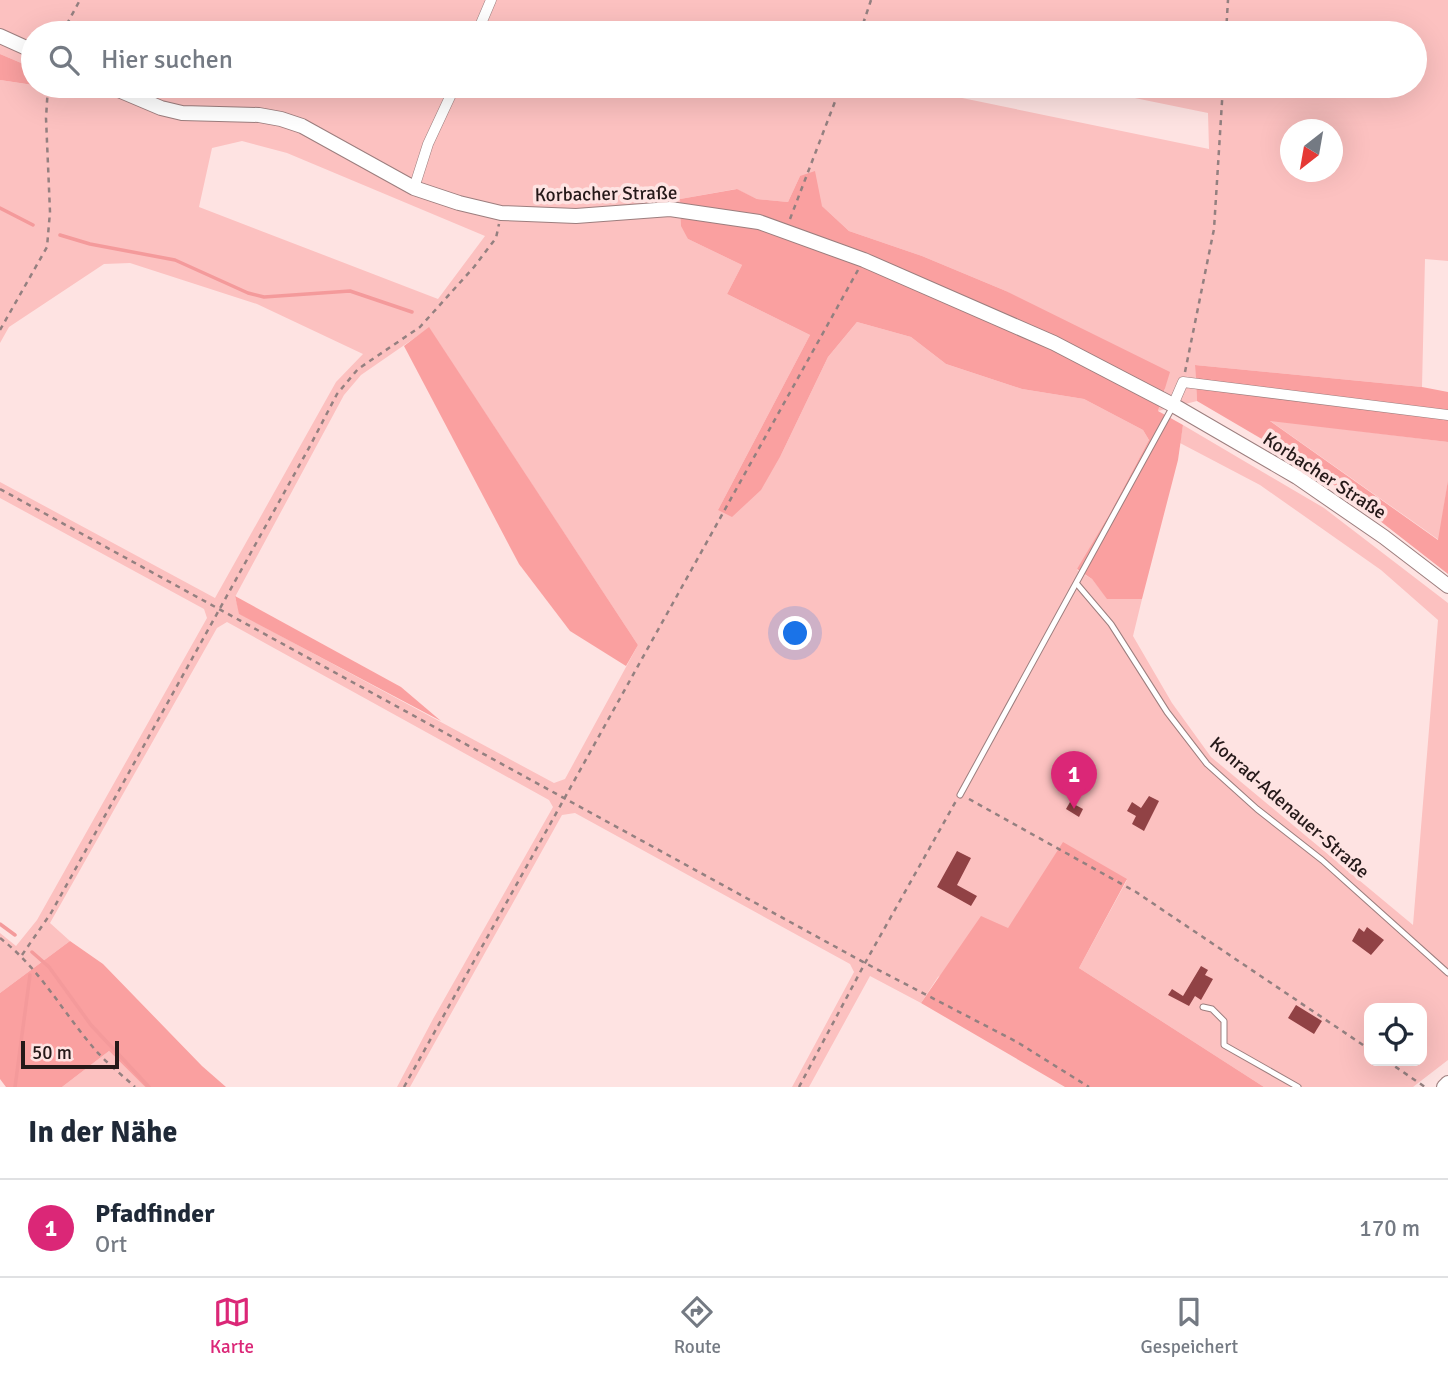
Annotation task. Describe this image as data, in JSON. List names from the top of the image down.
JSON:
{
  "streets": {
    "street": ["Korbacher Straße"],
    "lane": ["Konrad-Adenauer-Straße"]
  },
  "scale_bar": "50 m",
  "north": "bottom left",
  "page": {
    "search": "Hier suchen",
    "pins": "1",
    "scale": "50 m",
    "heading": "In der Nähe",
    "list": [
      {
        "mark": "1",
        "name": "Pfadfinder",
        "note": "Ort",
        "value": "170 m"
      }
    ],
    "nav": ["Karte", "Route", "Gespeichert"]
  }
}
